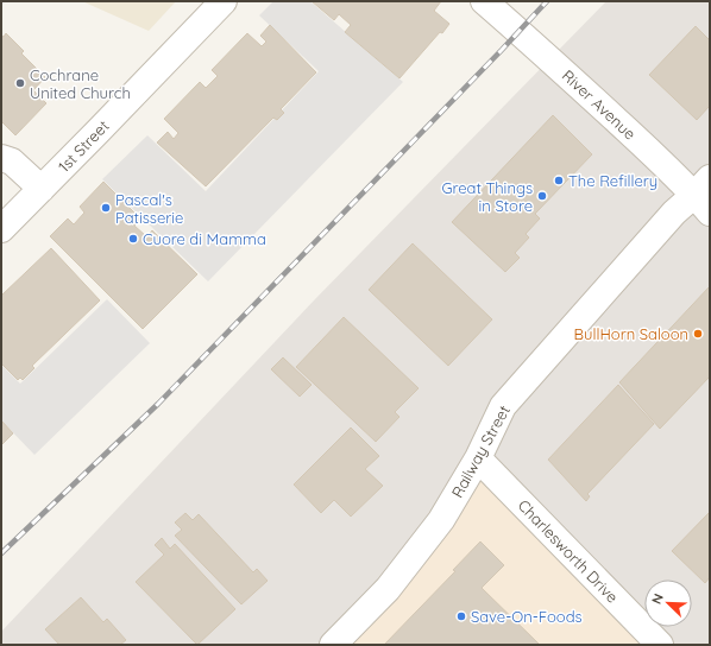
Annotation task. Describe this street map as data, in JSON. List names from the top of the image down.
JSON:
{
  "streets": {
    "street": [
      "River Avenue",
      "1st Street",
      "Railway Street",
      "Charlesworth Drive"
    ]
  },
  "crossings": [
    ["River Avenue", "Railway Street"],
    ["Railway Street", "Charlesworth Drive"]
  ],
  "places": [
    "Cochrane United Church",
    "The Refillery",
    "Great Things in Store",
    "Pascal's Patisserie",
    "Cuore di Mamma",
    "BullHorn Saloon",
    "Save-On-Foods"
  ],
  "north": "top left"
}
